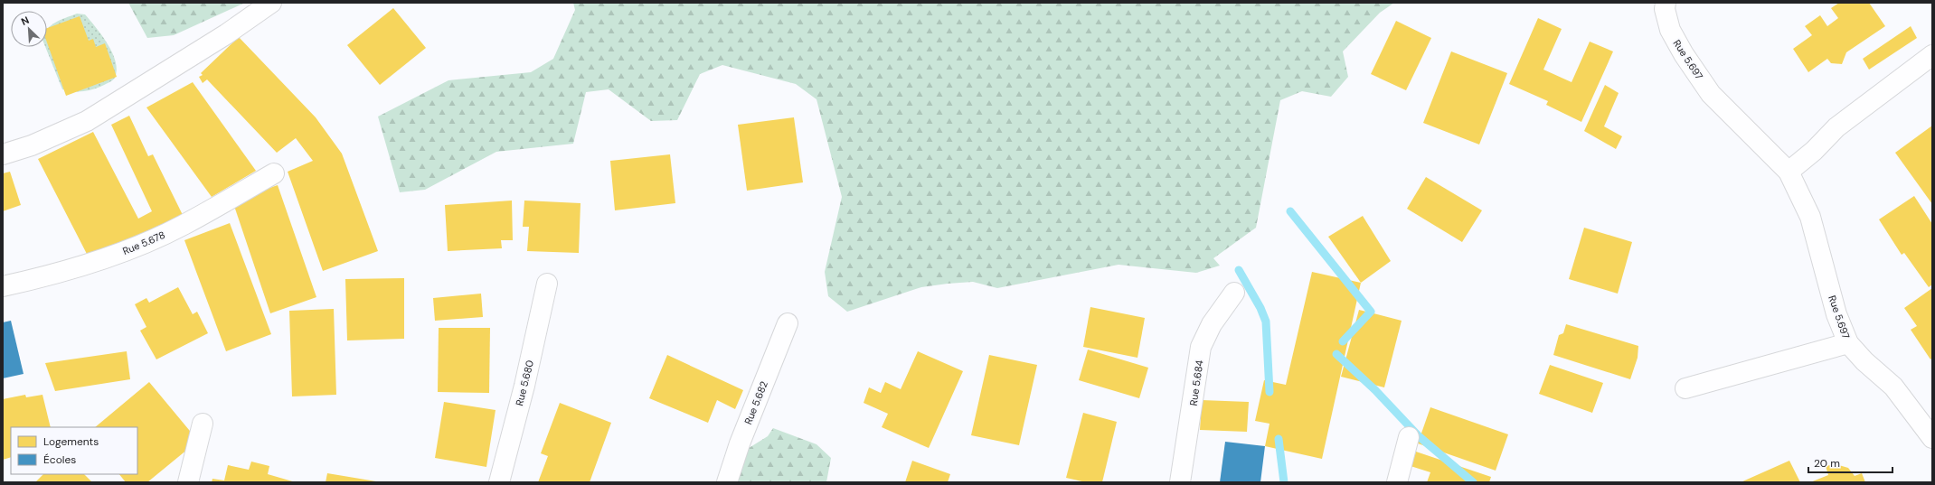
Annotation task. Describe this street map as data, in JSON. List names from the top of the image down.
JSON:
{
  "streets": {
    "street": [
      "Rue 5.697",
      "Rue 5.678",
      "Rue 5.680",
      "Rue 5.684",
      "Rue 5.682"
    ]
  },
  "legend": ["Logements", "Écoles"],
  "scale_bar": "20 m",
  "north": "top left"
}
